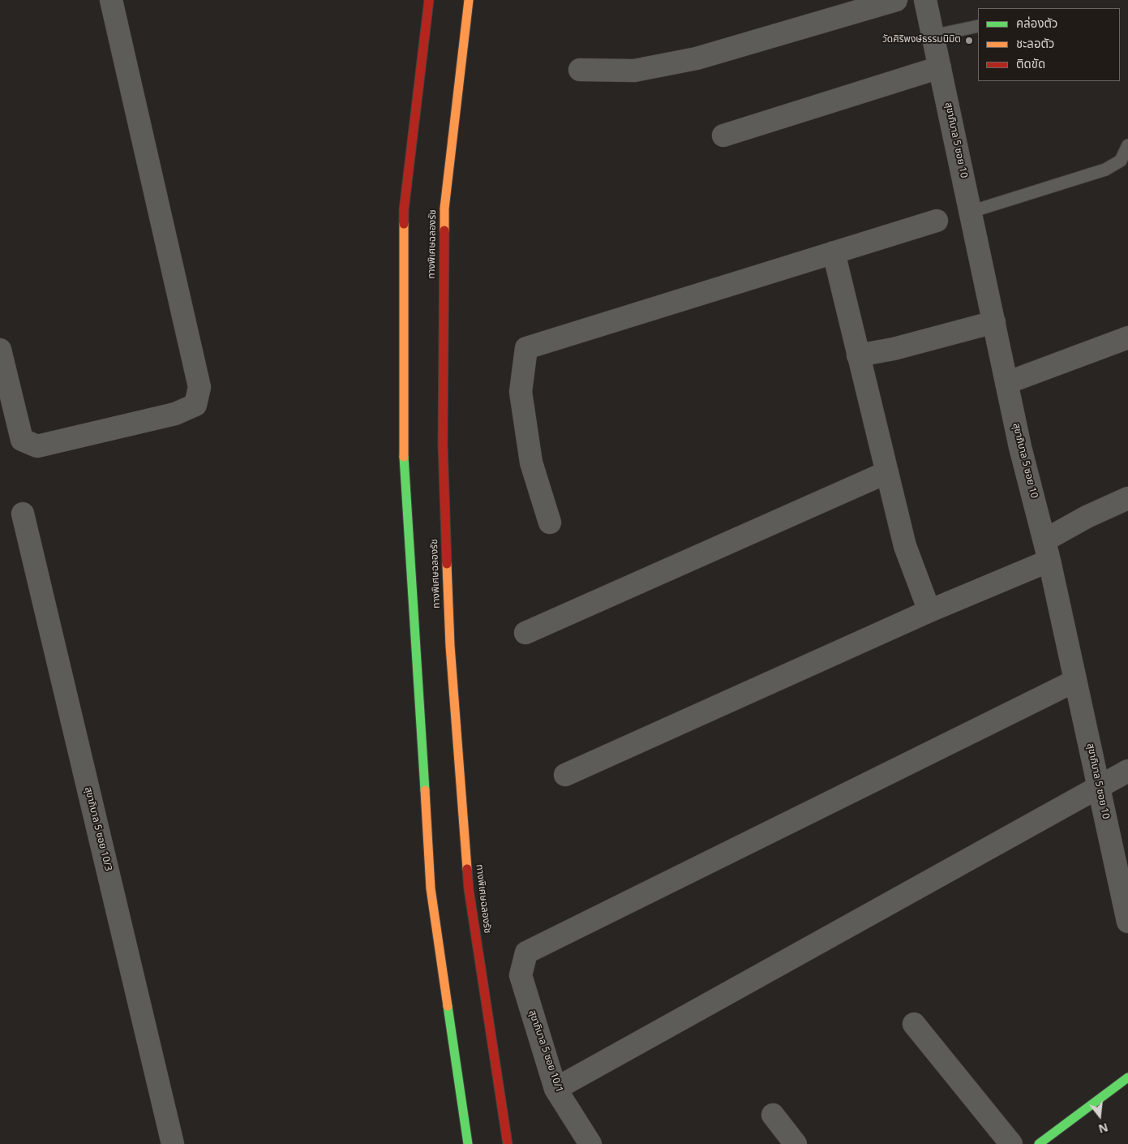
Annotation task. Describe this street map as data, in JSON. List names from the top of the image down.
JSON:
{
  "streets": {
    "main road": ["ทางพิเศษฉลองรัช"],
    "street": ["สุขาภิบาล 5 ซอย 10", "สุขาภิบาล 5 ซอย 10/3", "สุขาภิบาล 5 ซอย 10/1"]
  },
  "crossings": [
    ["สุขาภิบาล 5 ซอย 10", "สุขาภิบาล 5 ซอย 10/1"]
  ],
  "places": ["วัดศิริพงษ์ธรรมนิมิต"],
  "legend": ["คล่องตัว", "ชะลอตัว", "ติดขัด"],
  "north": "bottom"
}
